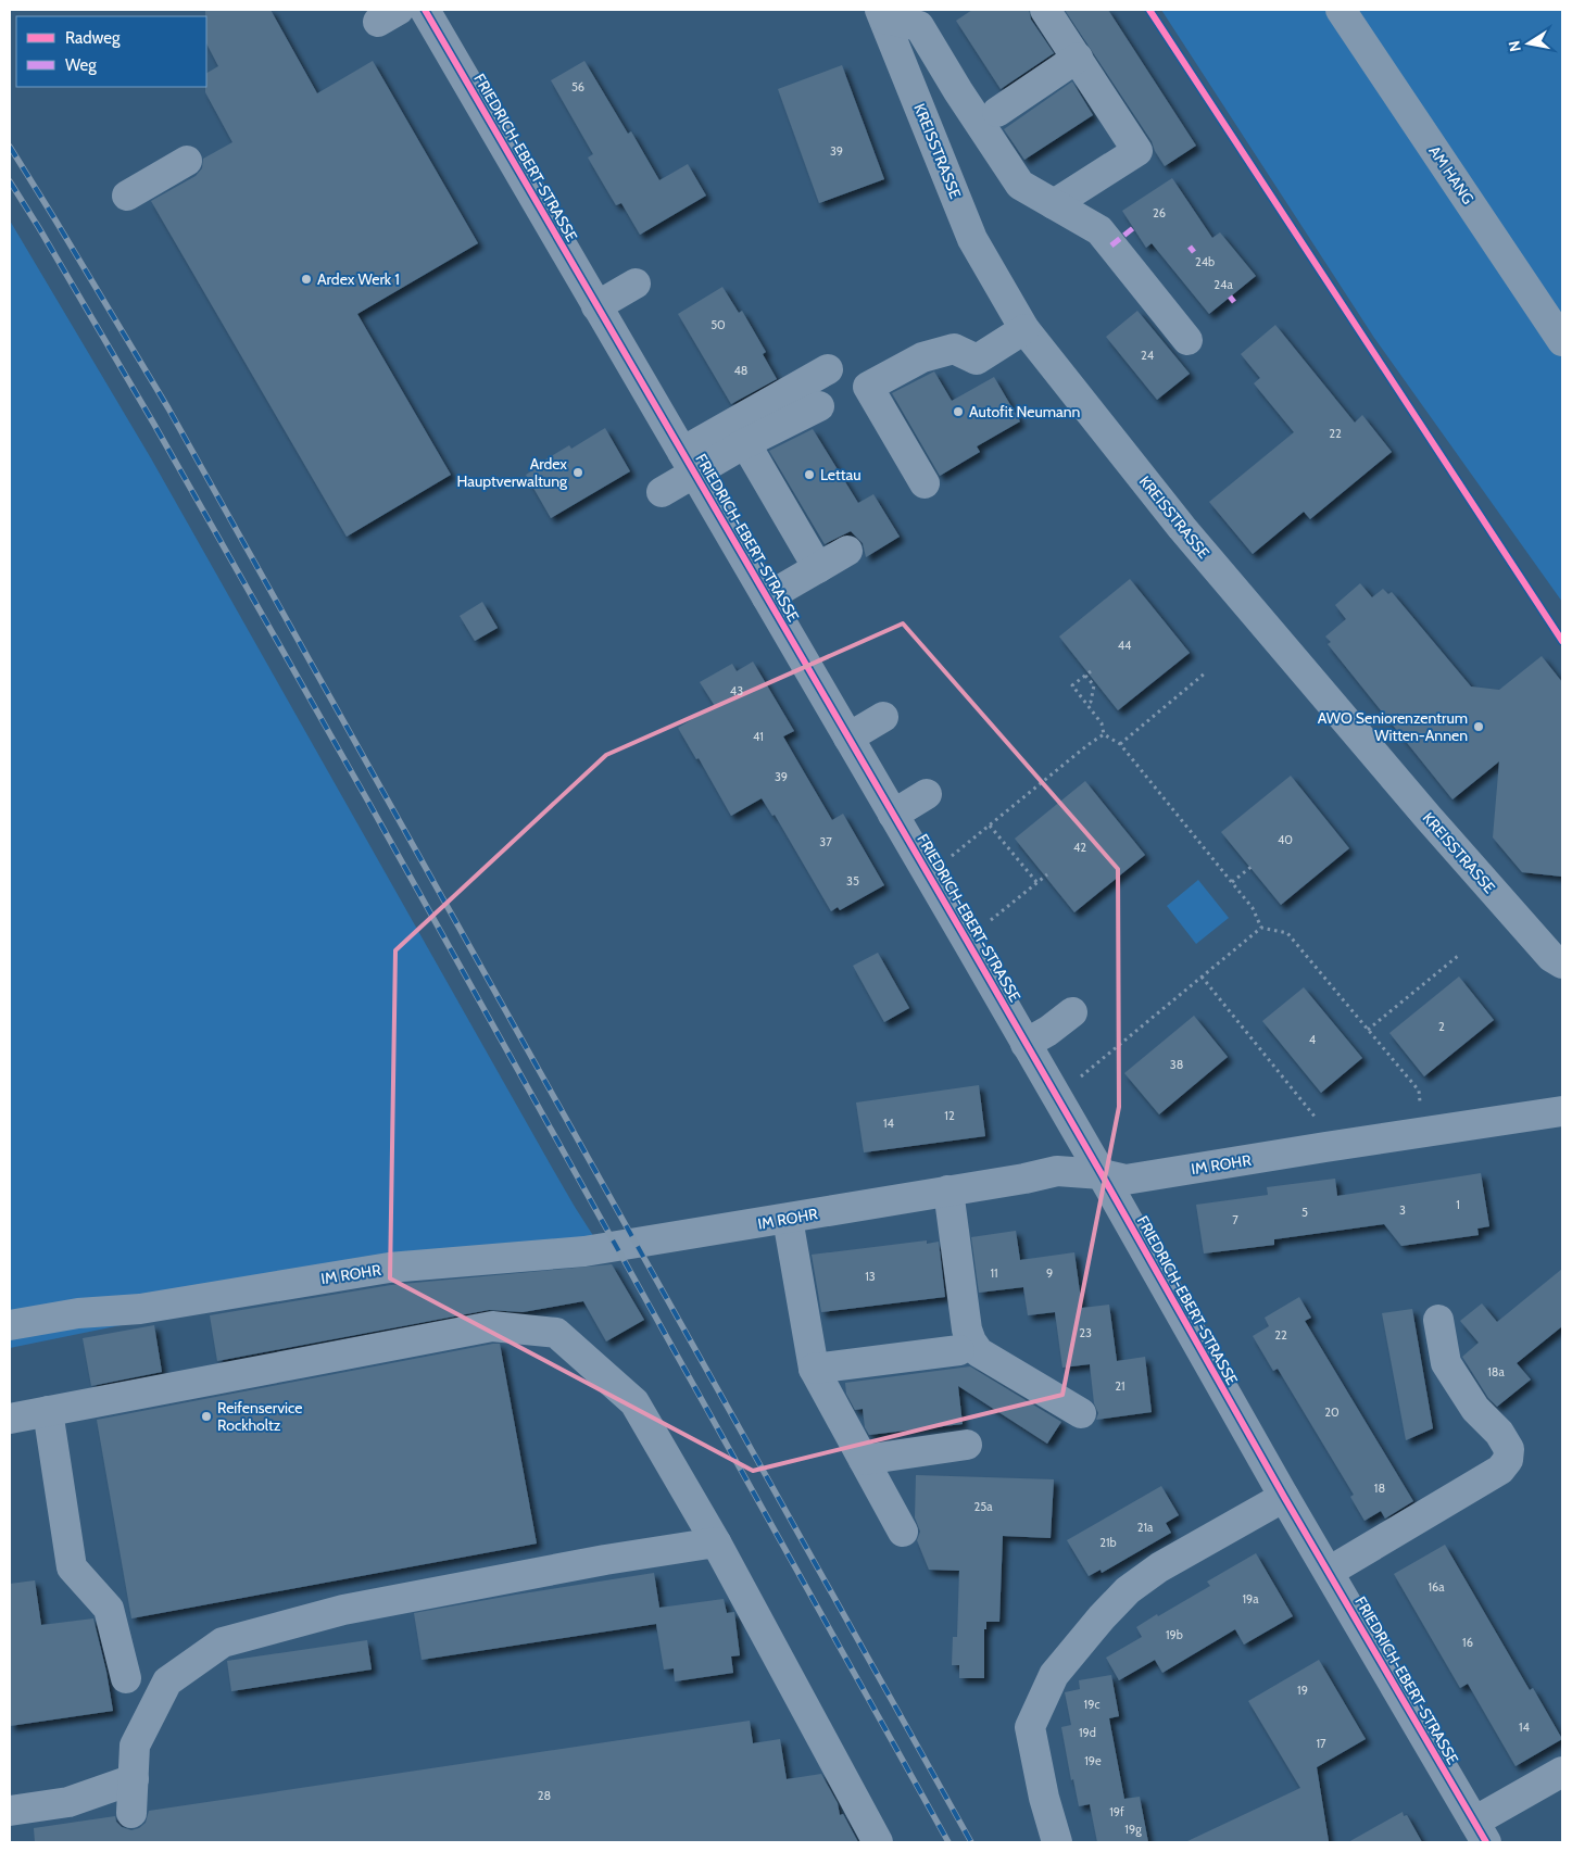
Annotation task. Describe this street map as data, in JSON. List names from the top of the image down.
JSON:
{
  "streets": {
    "street": [
      "KREISSTRASSE",
      "FRIEDRICH-EBERT-STRASSE",
      "AM HANG",
      "IM ROHR"
    ]
  },
  "crossings": [
    ["FRIEDRICH-EBERT-STRASSE", "IM ROHR"]
  ],
  "places": [
    "Ardex Werk 1",
    "Autofit Neumann",
    "Ardex Hauptverwaltung",
    "Lettau",
    "AWO Seniorenzentrum Witten-Annen",
    "Reifenservice Rockholtz"
  ],
  "house_numbers": [
    "56",
    "39",
    "26",
    "24b",
    "24a",
    "50",
    "24",
    "48",
    "22",
    "44",
    "43",
    "41",
    "39",
    "40",
    "37",
    "42",
    "35",
    "2",
    "4",
    "38",
    "12",
    "14",
    "1",
    "3",
    "5",
    "7",
    "11",
    "9",
    "13",
    "23",
    "22",
    "18a",
    "21",
    "20",
    "18",
    "25a",
    "21a",
    "21b",
    "16a",
    "19a",
    "19b",
    "16",
    "19",
    "19c",
    "14",
    "19d",
    "17",
    "19e",
    "28",
    "19f",
    "19g"
  ],
  "legend": ["Radweg", "Weg"],
  "north": "left"
}
